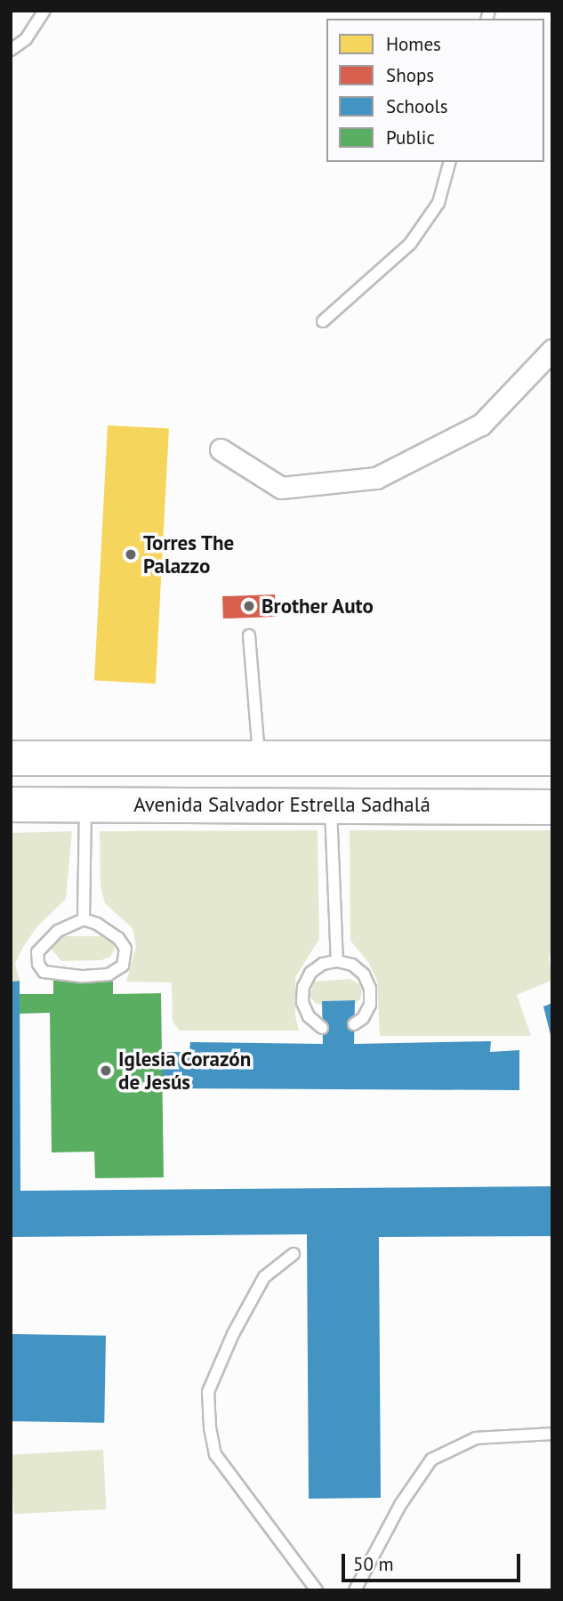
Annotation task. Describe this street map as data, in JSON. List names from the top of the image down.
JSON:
{
  "streets": {
    "highway": ["Avenida Salvador Estrella Sadhalá"]
  },
  "places": ["Torres The Palazzo", "Brother Auto", "Iglesia Corazón de Jesús"],
  "legend": [
    "Homes",
    "Shops",
    "Schools",
    "Public"
  ],
  "scale_bar": "50 m"
}
